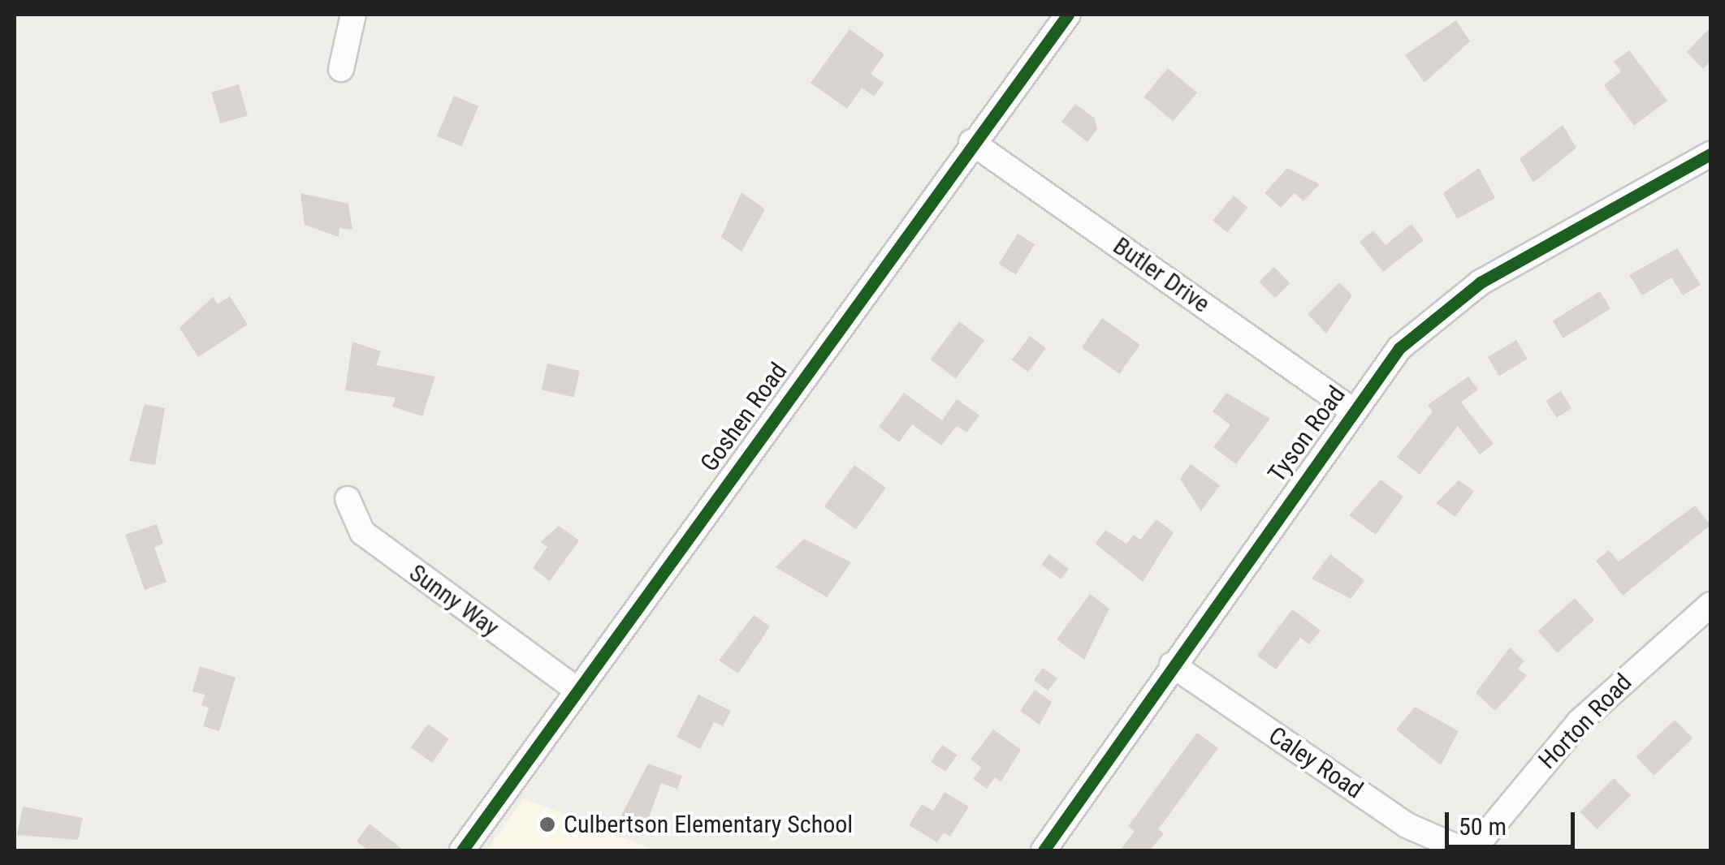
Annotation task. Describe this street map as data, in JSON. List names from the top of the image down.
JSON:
{
  "streets": {
    "street": [
      "Butler Drive",
      "Goshen Road",
      "Tyson Road",
      "Sunny Way",
      "Horton Road",
      "Caley Road"
    ]
  },
  "crossings": [
    ["Butler Drive", "Goshen Road"],
    ["Butler Drive", "Tyson Road"],
    ["Goshen Road", "Sunny Way"],
    ["Tyson Road", "Caley Road"]
  ],
  "places": ["Culbertson Elementary School"],
  "scale_bar": "50 m"
}
